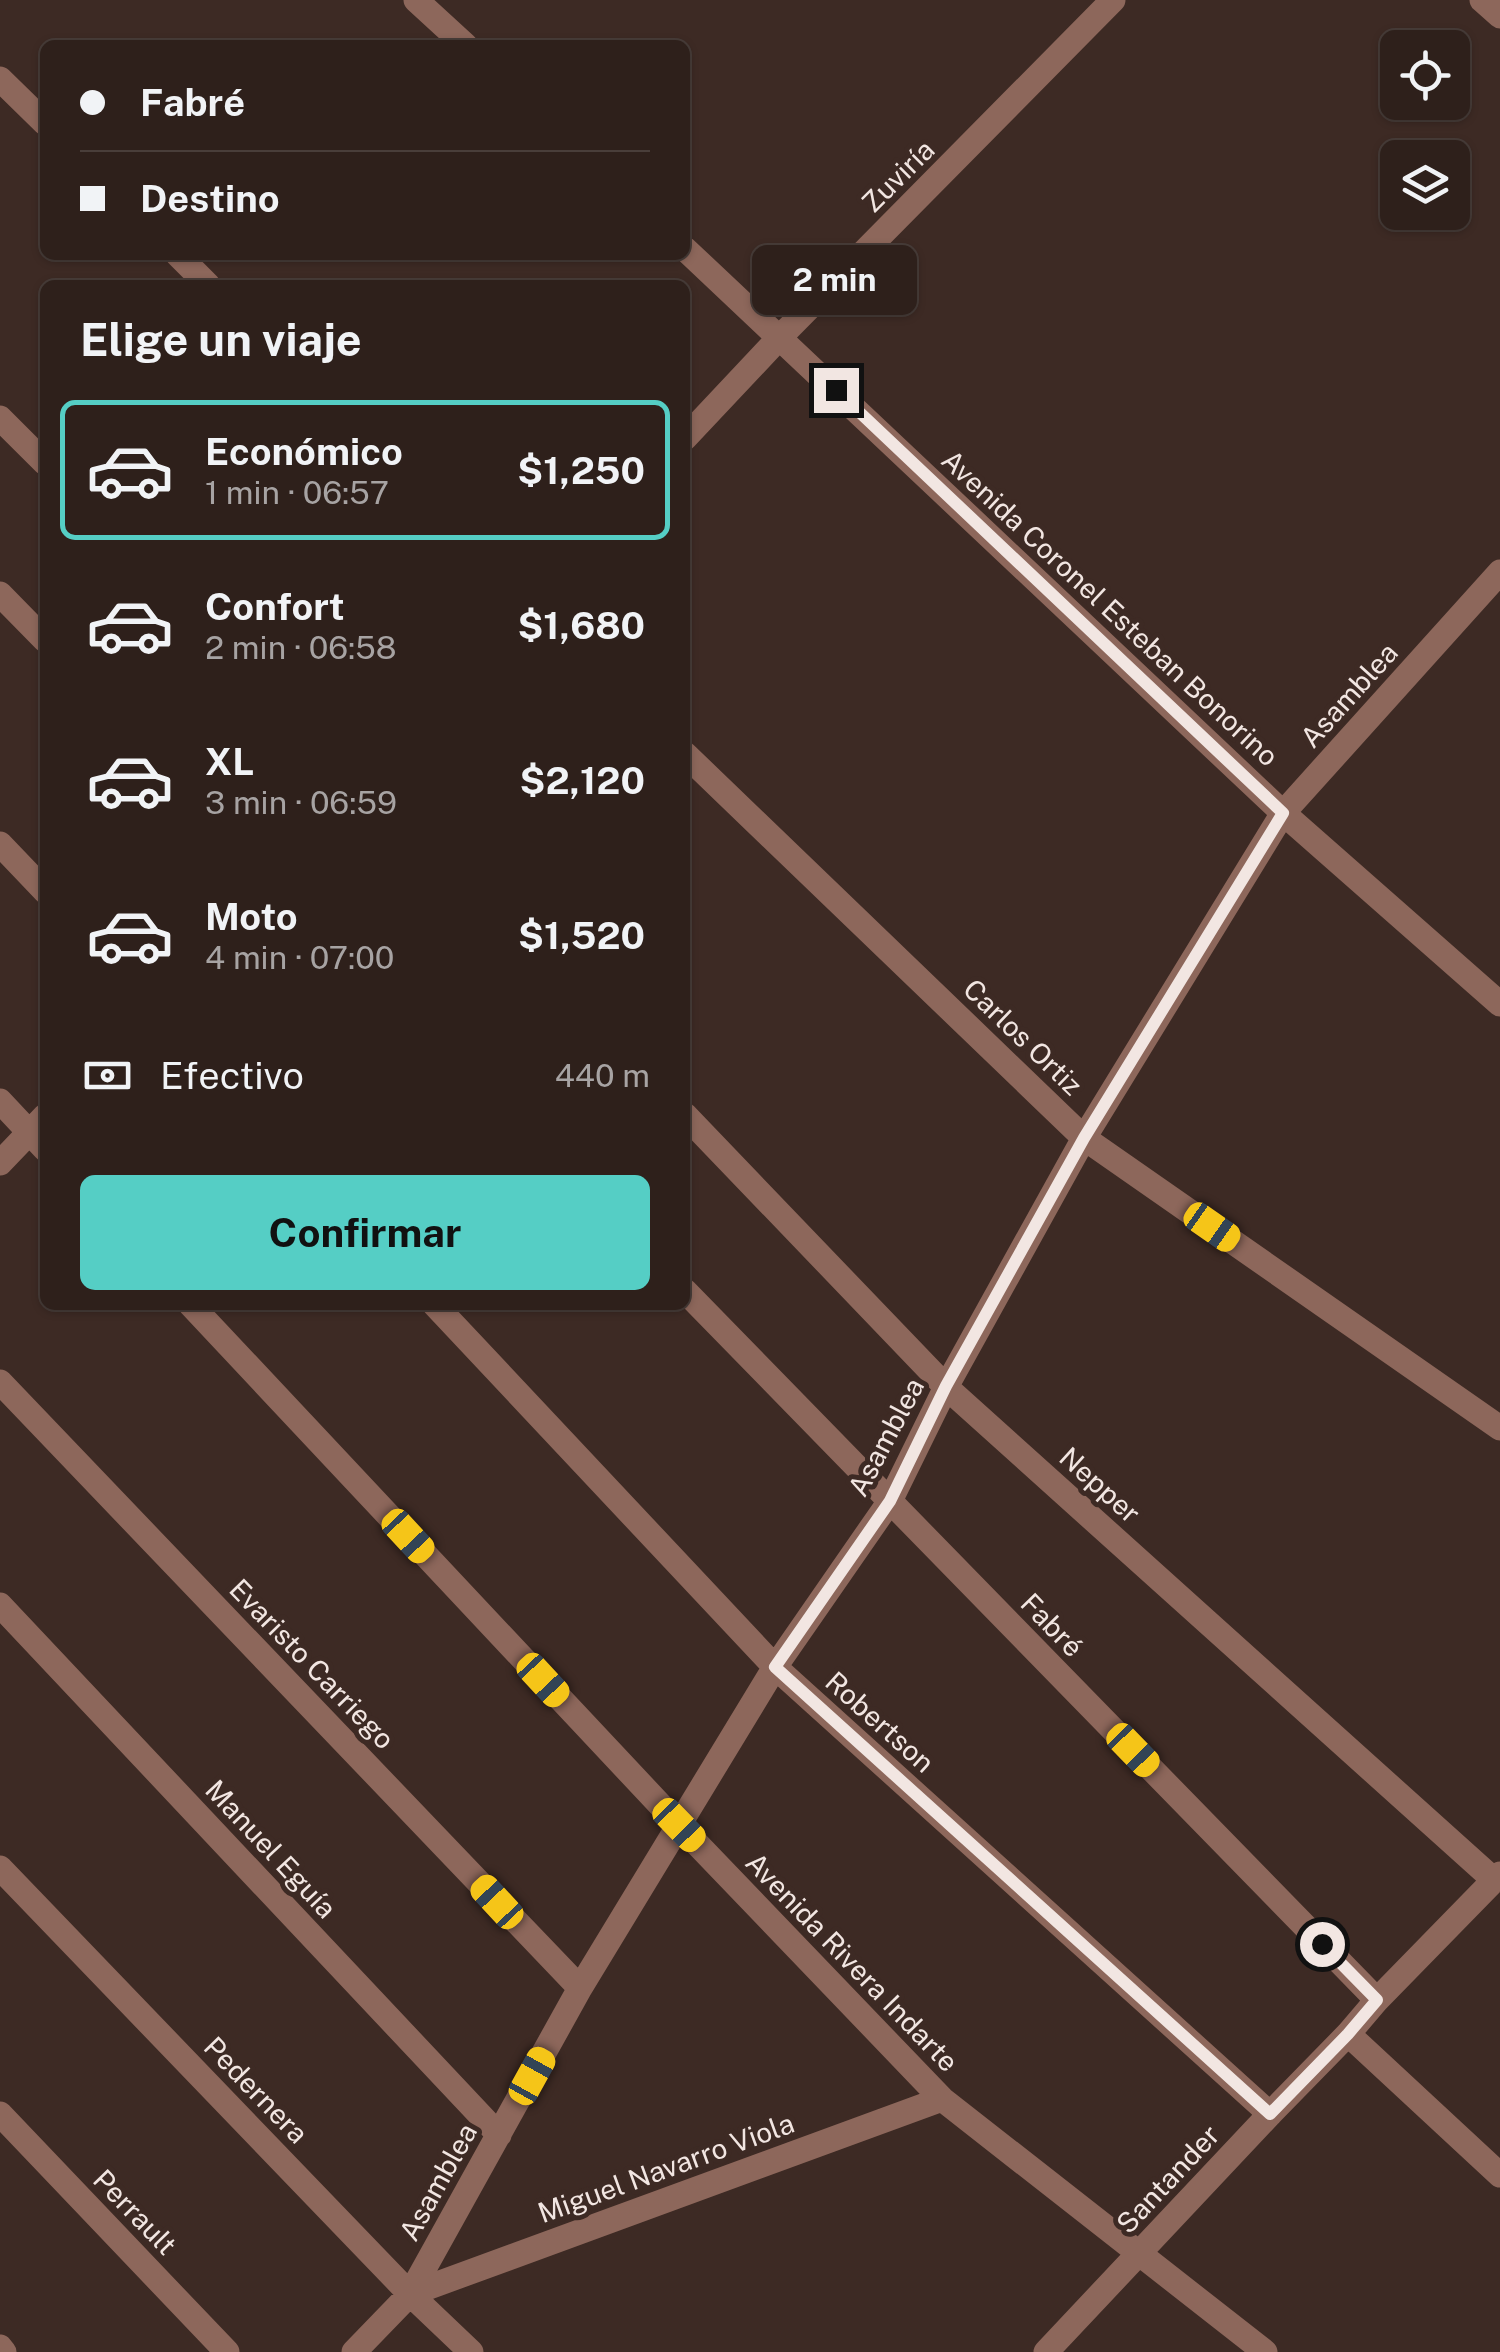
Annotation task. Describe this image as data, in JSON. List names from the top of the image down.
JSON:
{
  "streets": {
    "street": [
      "Zuviría",
      "Avenida Coronel Esteban Bonorino",
      "Asamblea",
      "Carlos Ortiz",
      "Nepper",
      "Fabré",
      "Evaristo Carriego",
      "Robertson",
      "Manuel Eguía",
      "Avenida Rivera Indarte",
      "Pedernera",
      "Miguel Navarro Viola",
      "Santander",
      "Perrault"
    ]
  },
  "crossings": [
    ["Zuviría", "Avenida Coronel Esteban Bonorino"],
    ["Avenida Coronel Esteban Bonorino", "Asamblea"],
    ["Asamblea", "Carlos Ortiz"],
    ["Asamblea", "Nepper"],
    ["Asamblea", "Fabré"],
    ["Asamblea", "Evaristo Carriego"],
    ["Asamblea", "Robertson"],
    ["Asamblea", "Manuel Eguía"],
    ["Asamblea", "Avenida Rivera Indarte"],
    ["Asamblea", "Pedernera"],
    ["Asamblea", "Miguel Navarro Viola"],
    ["Nepper", "Santander"],
    ["Fabré", "Santander"],
    ["Robertson", "Santander"],
    ["Avenida Rivera Indarte", "Miguel Navarro Viola"],
    ["Avenida Rivera Indarte", "Santander"],
    ["Pedernera", "Miguel Navarro Viola"]
  ],
  "page": {
    "banner": ["Fabré", "Destino"],
    "bubble": "2 min",
    "heading": "Elige un viaje",
    "list": [
      {
        "name": "Económico",
        "note": "1 min · 06:57",
        "value": "$1,250"
      },
      {
        "name": "Confort",
        "note": "2 min · 06:58",
        "value": "$1,680"
      },
      {
        "name": "XL",
        "note": "3 min · 06:59",
        "value": "$2,120"
      },
      {
        "name": "Moto",
        "note": "4 min · 07:00",
        "value": "$1,520"
      }
    ],
    "pay": ["Efectivo", "440 m"],
    "buttons": "Confirmar"
  }
}
